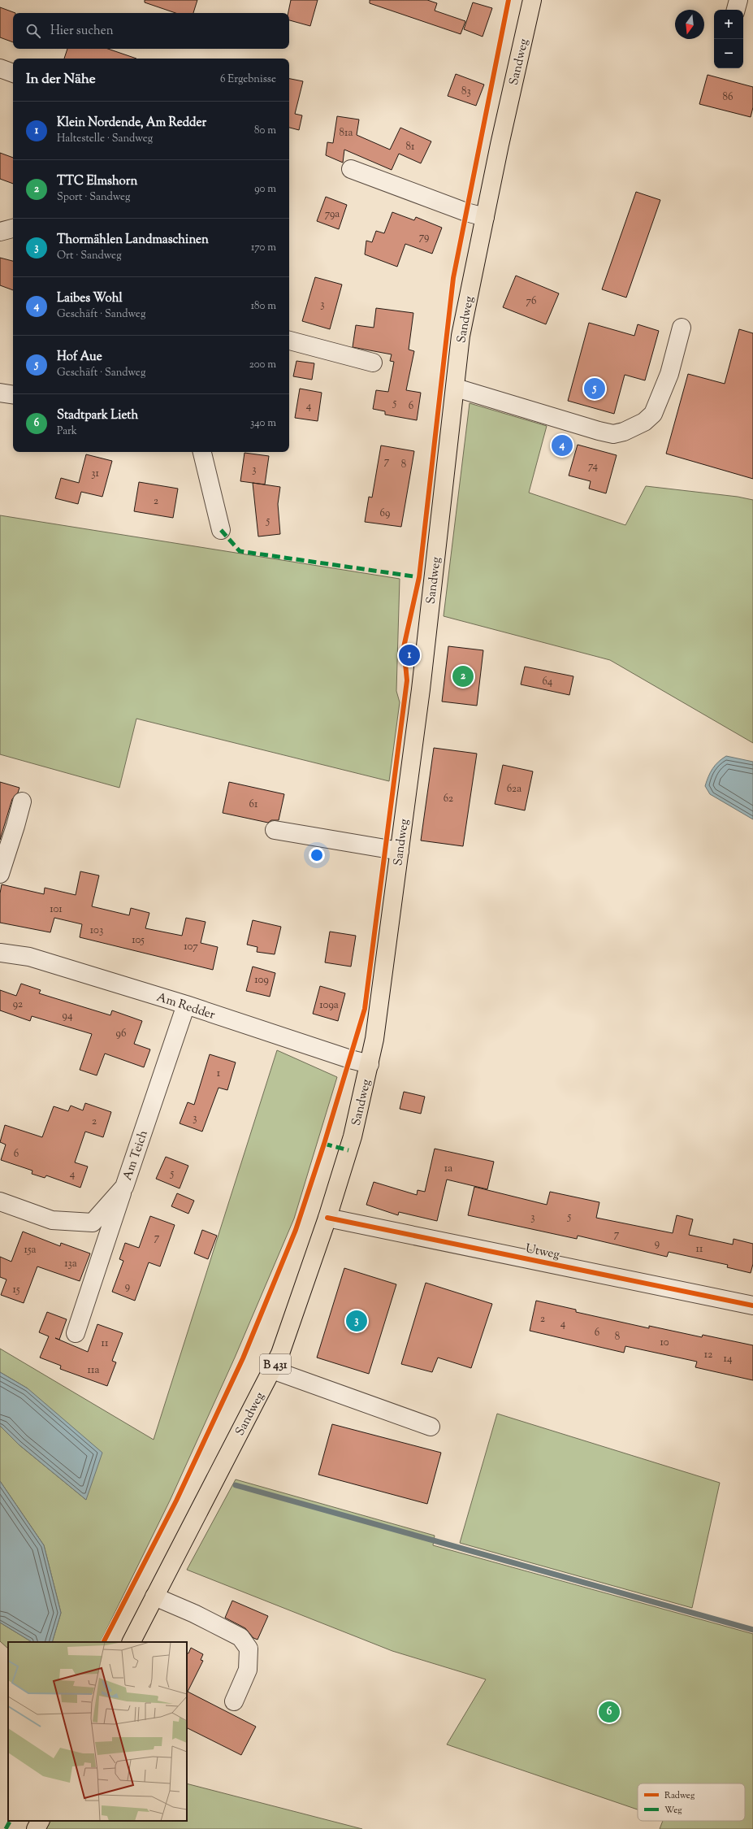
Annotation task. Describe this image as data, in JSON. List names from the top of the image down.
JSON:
{
  "streets": {
    "main road": ["Sandweg", "B 431"],
    "street": ["Am Redder", "Am Teich", "Utweg"]
  },
  "crossings": [
    ["Sandweg", "Am Redder"],
    ["Sandweg", "Utweg"],
    ["Am Redder", "Am Teich"]
  ],
  "house_numbers": [
    "83",
    "86",
    "81a",
    "81",
    "79a",
    "79",
    "76",
    "3",
    "5",
    "4",
    "6",
    "7",
    "8",
    "74",
    "3",
    "31",
    "2",
    "69",
    "5",
    "64",
    "62a",
    "62",
    "61",
    "101",
    "103",
    "105",
    "107",
    "109",
    "92",
    "109a",
    "94",
    "96",
    "1",
    "3",
    "2",
    "6",
    "1a",
    "5",
    "4",
    "5",
    "3",
    "7",
    "7",
    "9",
    "11",
    "15a",
    "13a",
    "9",
    "15",
    "2",
    "4",
    "6",
    "8",
    "10",
    "11",
    "12",
    "14",
    "11a"
  ],
  "legend": ["Radweg", "Weg"],
  "north": "bottom",
  "page": {
    "map_buttons": ["+", "−"],
    "search": "Hier suchen",
    "heading": ["In der Nähe", "6 Ergebnisse"],
    "list": [
      {
        "mark": "1",
        "name": "Klein Nordende, Am Redder",
        "note": "Haltestelle · Sandweg",
        "value": "80 m"
      },
      {
        "mark": "2",
        "name": "TTC Elmshorn",
        "note": "Sport · Sandweg",
        "value": "90 m"
      },
      {
        "mark": "3",
        "name": "Thormählen Landmaschinen",
        "note": "Ort · Sandweg",
        "value": "170 m"
      },
      {
        "mark": "4",
        "name": "Laibes Wohl",
        "note": "Geschäft · Sandweg",
        "value": "180 m"
      },
      {
        "mark": "5",
        "name": "Hof Aue",
        "note": "Geschäft · Sandweg",
        "value": "200 m"
      },
      {
        "mark": "6",
        "name": "Stadtpark Lieth",
        "note": "Park",
        "value": "340 m"
      }
    ],
    "pins": [
      "5",
      "4",
      "1",
      "2",
      "3",
      "6"
    ]
  }
}
